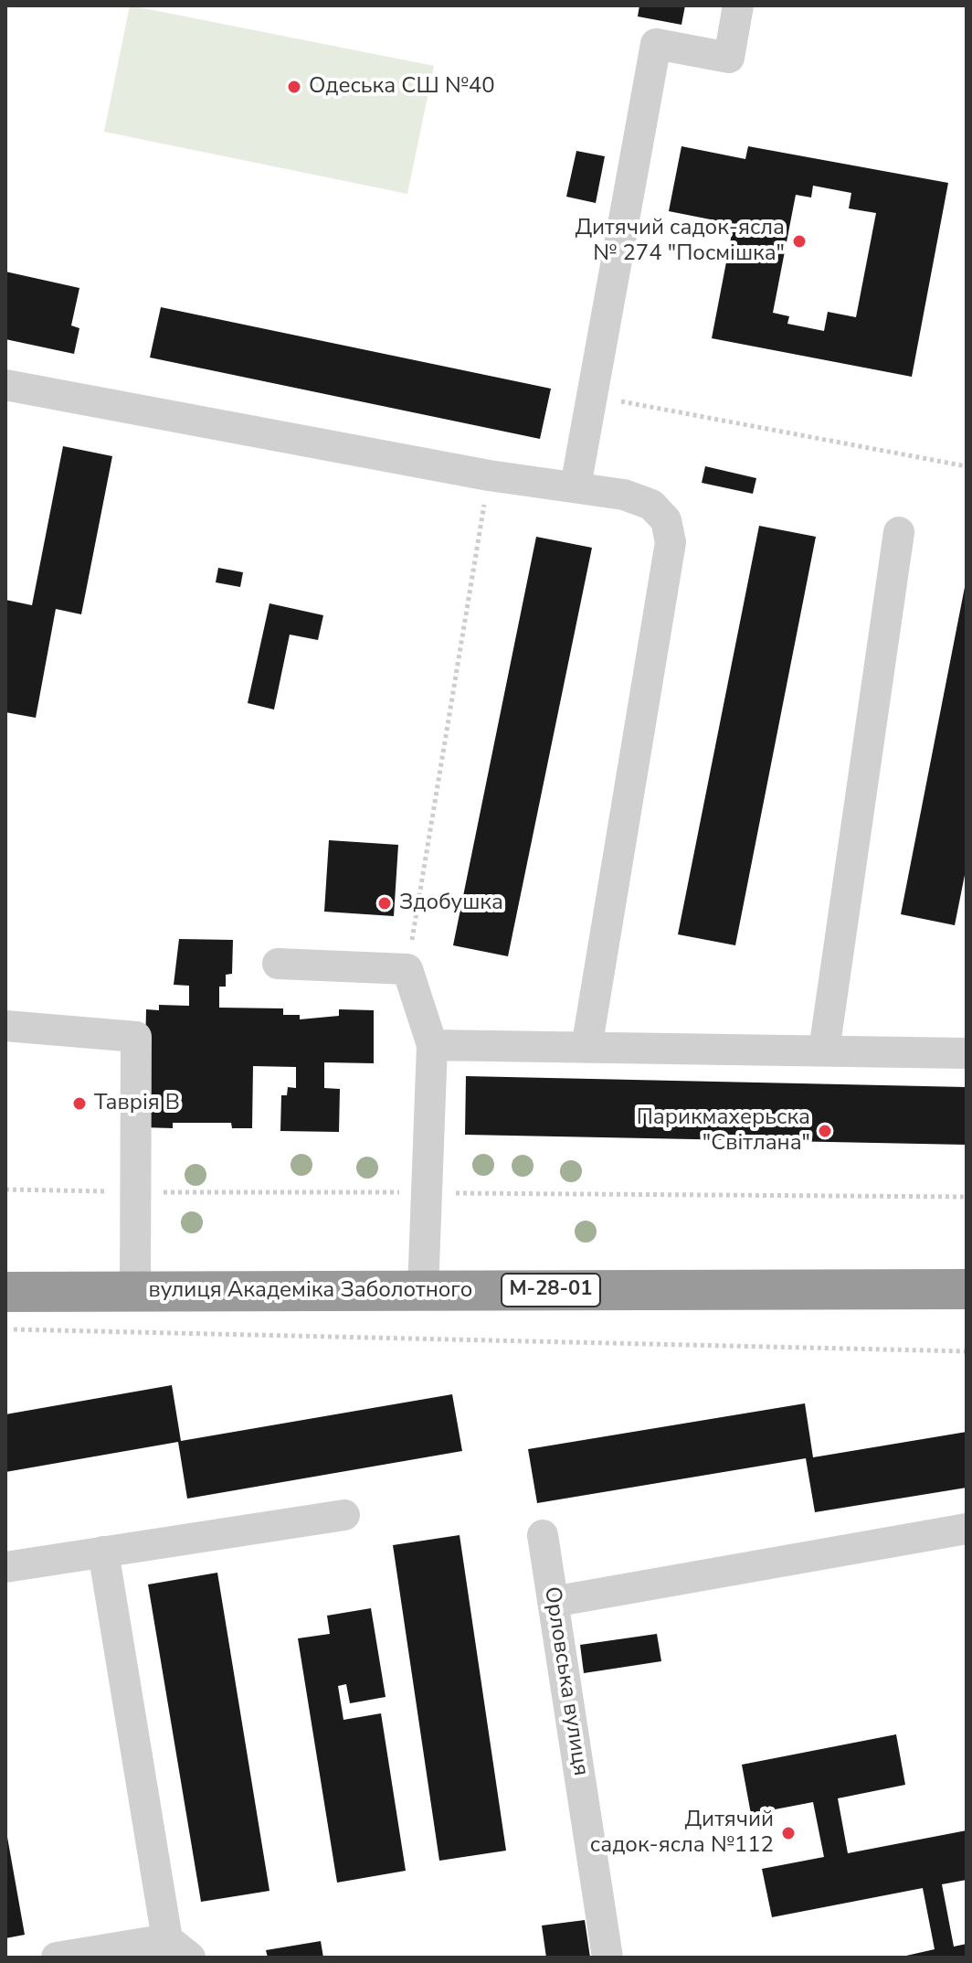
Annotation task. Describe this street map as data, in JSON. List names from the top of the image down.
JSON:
{
  "streets": {
    "highway": ["М-28-01", "вулиця Академіка Заболотного"],
    "street": ["Орловська вулиця"]
  },
  "places": [
    "Одеська СШ №40",
    "Дитячий садок-ясла № 274 \"Посмішка\"",
    "Здобушка",
    "Таврія В",
    "Парикмахерьска \"Світлана\"",
    "Дитячий садок-ясла №112"
  ]
}
